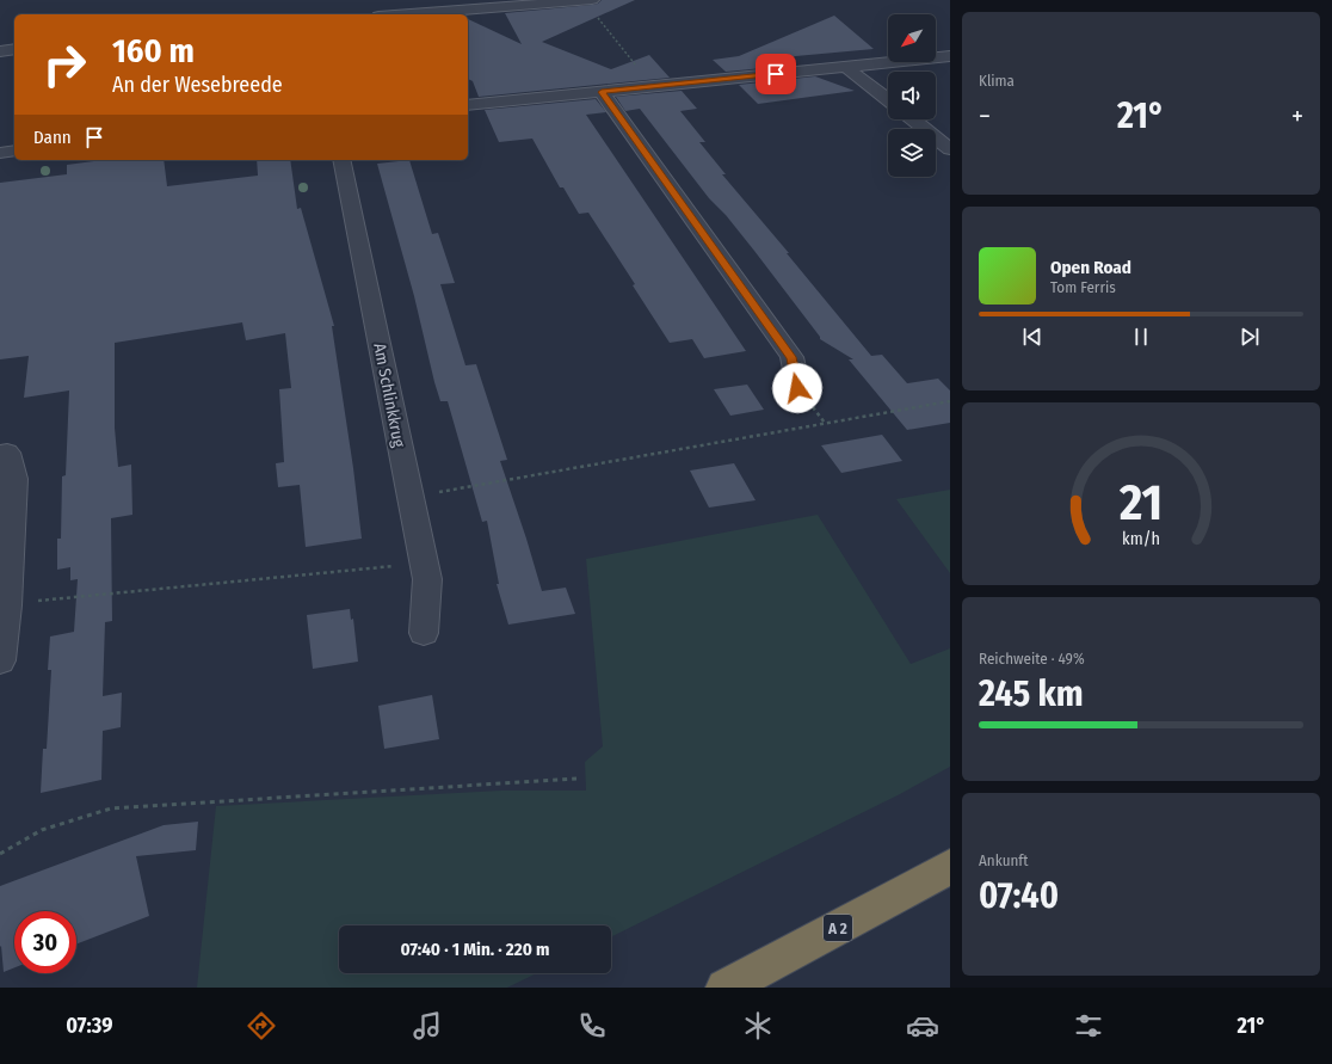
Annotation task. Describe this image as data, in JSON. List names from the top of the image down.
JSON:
{
  "streets": {
    "highway": ["A 2"],
    "street": ["Am Schlinkkrug"]
  },
  "north": "bottom left",
  "page": {
    "tile": [
      "Klima",
      ["Reichweite · 49%", "245 km"],
      ["Ankunft", "07:40"]
    ],
    "turn": ["160 m", "An der Wesebreede"],
    "heat": ["−", "21°", "+"],
    "then": "Dann",
    "song": ["Open Road", "Tom Ferris"],
    "limit": "30",
    "trip": "07:40 · 1 Min. · 220 m",
    "tabs": ["07:39", "21°"],
    "gauge": ["21", "km/h"]
  }
}
